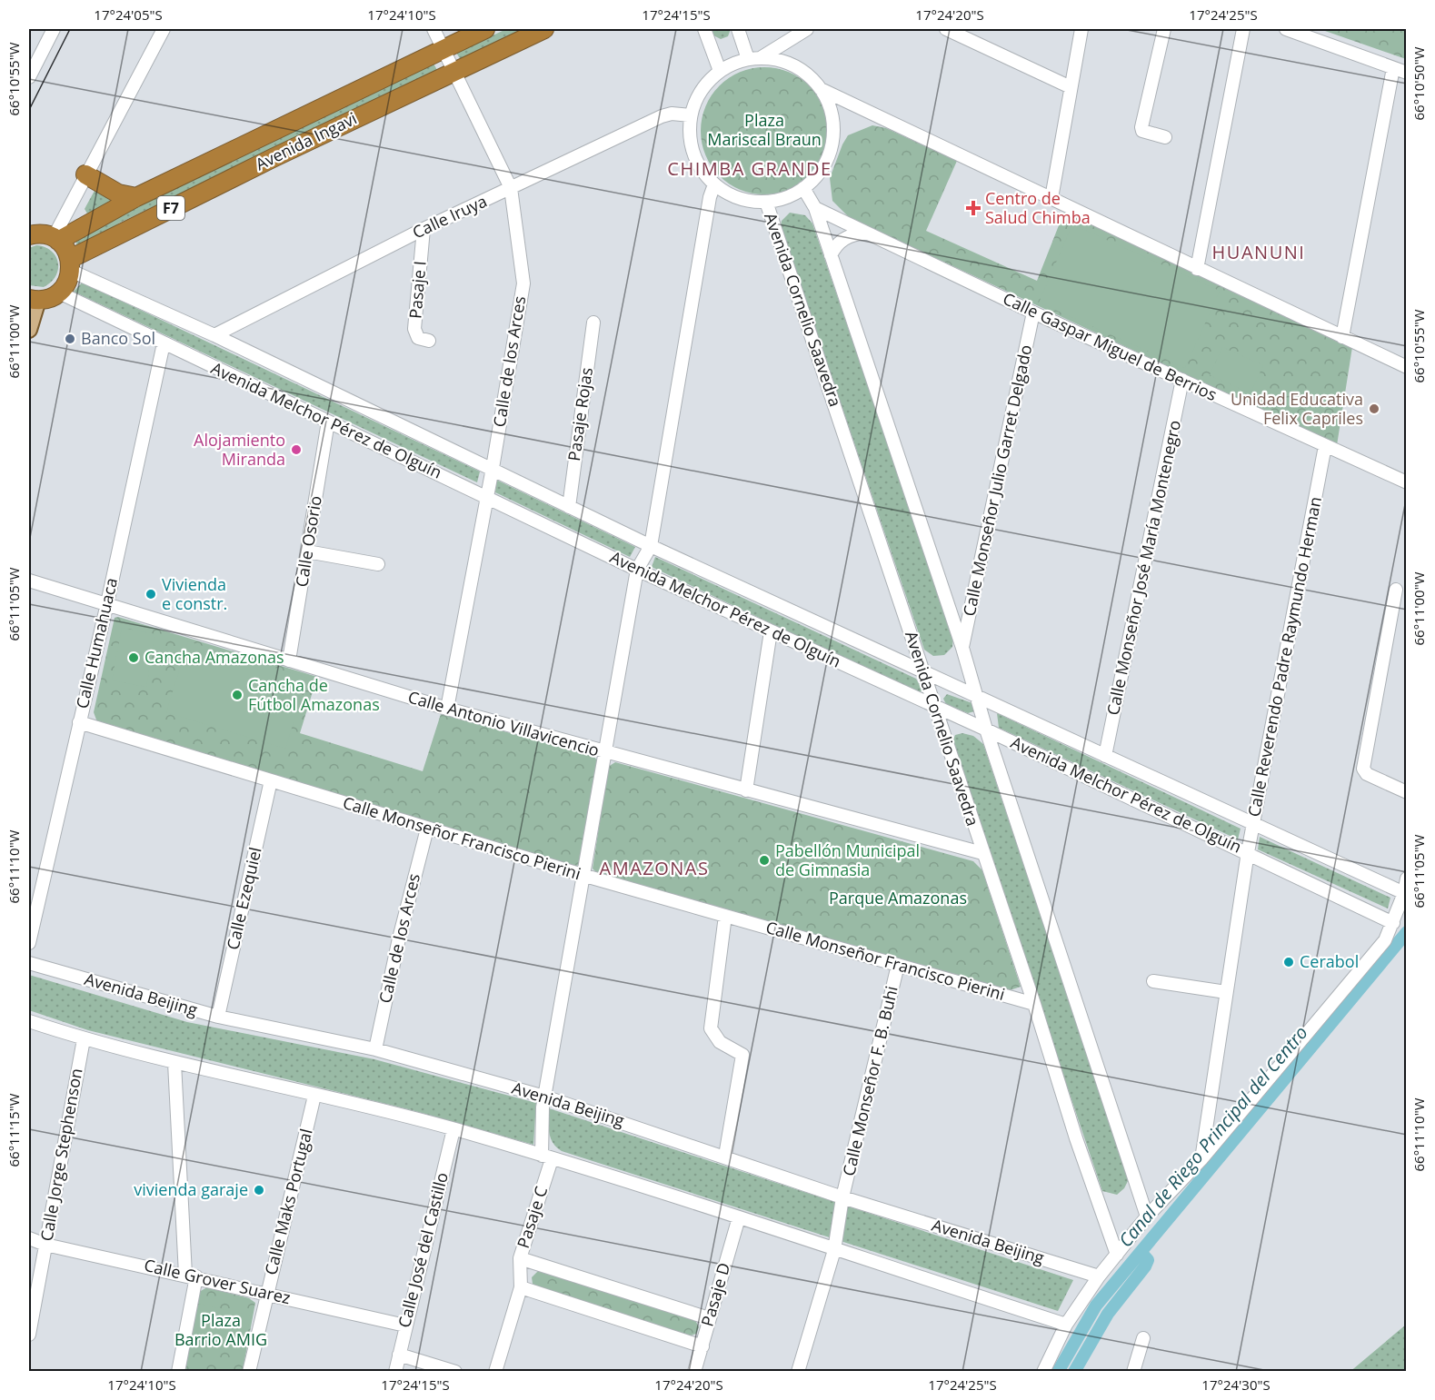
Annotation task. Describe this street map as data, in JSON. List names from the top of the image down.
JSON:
{
  "streets": {
    "highway": ["Avenida Ingavi", "F7"],
    "street": [
      "Calle Iruya",
      "Pasaje I",
      "Avenida Cornelio Saavedra",
      "Calle Gaspar Miguel de Berrios",
      "Calle de los Arces",
      "Pasaje Rojas",
      "Avenida Melchor Pérez de Olguín",
      "Calle Monseñor Julio Garret Delgado",
      "Calle Osorio",
      "Calle Monseñor José María Montenegro",
      "Calle Humahuaca",
      "Calle Reverendo Padre Raymundo Herman",
      "Calle Antonio Villavicencio",
      "Calle Monseñor Francisco Pierini",
      "Calle Ezequiel",
      "Avenida Beijing",
      "Calle Monseñor F. B. Buhi",
      "Calle Jorge Stephenson",
      "Calle Maks Portugal",
      "Pasaje C",
      "Calle José del Castillo",
      "Calle Grover Suarez",
      "Pasaje D"
    ]
  },
  "crossings": [
    ["Avenida Ingavi", "Calle de los Arces"],
    ["Avenida Ingavi", "Avenida Melchor Pérez de Olguín"],
    ["Calle Iruya", "Pasaje I"],
    ["Calle Iruya", "Avenida Cornelio Saavedra"],
    ["Calle Iruya", "Calle de los Arces"],
    ["Calle Iruya", "Avenida Melchor Pérez de Olguín"],
    ["Avenida Cornelio Saavedra", "Avenida Melchor Pérez de Olguín"],
    ["Avenida Cornelio Saavedra", "Calle Antonio Villavicencio"],
    ["Avenida Cornelio Saavedra", "Calle Monseñor Francisco Pierini"],
    ["Calle Gaspar Miguel de Berrios", "Calle Monseñor Julio Garret Delgado"],
    ["Calle Gaspar Miguel de Berrios", "Calle Monseñor José María Montenegro"],
    ["Calle Gaspar Miguel de Berrios", "Calle Reverendo Padre Raymundo Herman"],
    ["Calle de los Arces", "Avenida Melchor Pérez de Olguín"],
    ["Calle de los Arces", "Calle Antonio Villavicencio"],
    ["Calle de los Arces", "Calle Monseñor Francisco Pierini"],
    ["Calle de los Arces", "Avenida Beijing"],
    ["Pasaje Rojas", "Avenida Melchor Pérez de Olguín"],
    ["Avenida Melchor Pérez de Olguín", "Calle Osorio"],
    ["Avenida Melchor Pérez de Olguín", "Calle Monseñor José María Montenegro"],
    ["Avenida Melchor Pérez de Olguín", "Calle Humahuaca"],
    ["Avenida Melchor Pérez de Olguín", "Calle Reverendo Padre Raymundo Herman"],
    ["Avenida Melchor Pérez de Olguín", "Pasaje C"],
    ["Calle Osorio", "Calle Antonio Villavicencio"],
    ["Calle Humahuaca", "Calle Antonio Villavicencio"],
    ["Calle Humahuaca", "Calle Monseñor Francisco Pierini"],
    ["Calle Antonio Villavicencio", "Pasaje C"],
    ["Calle Monseñor Francisco Pierini", "Calle Ezequiel"],
    ["Calle Monseñor Francisco Pierini", "Calle Monseñor F. B. Buhi"],
    ["Calle Monseñor Francisco Pierini", "Pasaje C"],
    ["Calle Ezequiel", "Avenida Beijing"],
    ["Avenida Beijing", "Calle Monseñor F. B. Buhi"],
    ["Avenida Beijing", "Pasaje C"],
    ["Calle Jorge Stephenson", "Calle Grover Suarez"],
    ["Calle Maks Portugal", "Calle Grover Suarez"],
    ["Calle José del Castillo", "Calle Grover Suarez"]
  ],
  "districts": ["CHIMBA GRANDE", "HUANUNI", "AMAZONAS"],
  "water": ["Canal de Riego Principal del Centro"],
  "parks": ["Plaza Mariscal Braun", "Parque Amazonas", "Plaza Barrio AMIG"],
  "places": {
    "health": ["Centro de Salud Chimba"],
    "other": [
      "Banco Sol",
      "Unidad Educativa Felix Capriles",
      "Alojamiento Miranda",
      "Vivienda e constr.",
      "Cancha Amazonas",
      "Cancha de Fútbol Amazonas",
      "Pabellón Municipal de Gimnasia",
      "Cerabol",
      "vivienda garaje"
    ]
  },
  "coordinates": [
    "17°24'05\"S",
    "17°24'10\"S",
    "17°24'15\"S",
    "17°24'20\"S",
    "17°24'25\"S",
    "66°10'55\"W",
    "66°10'50\"W",
    "66°11'00\"W",
    "66°11'05\"W",
    "66°11'10\"W",
    "66°11'15\"W",
    "17°24'30\"S"
  ]
}
